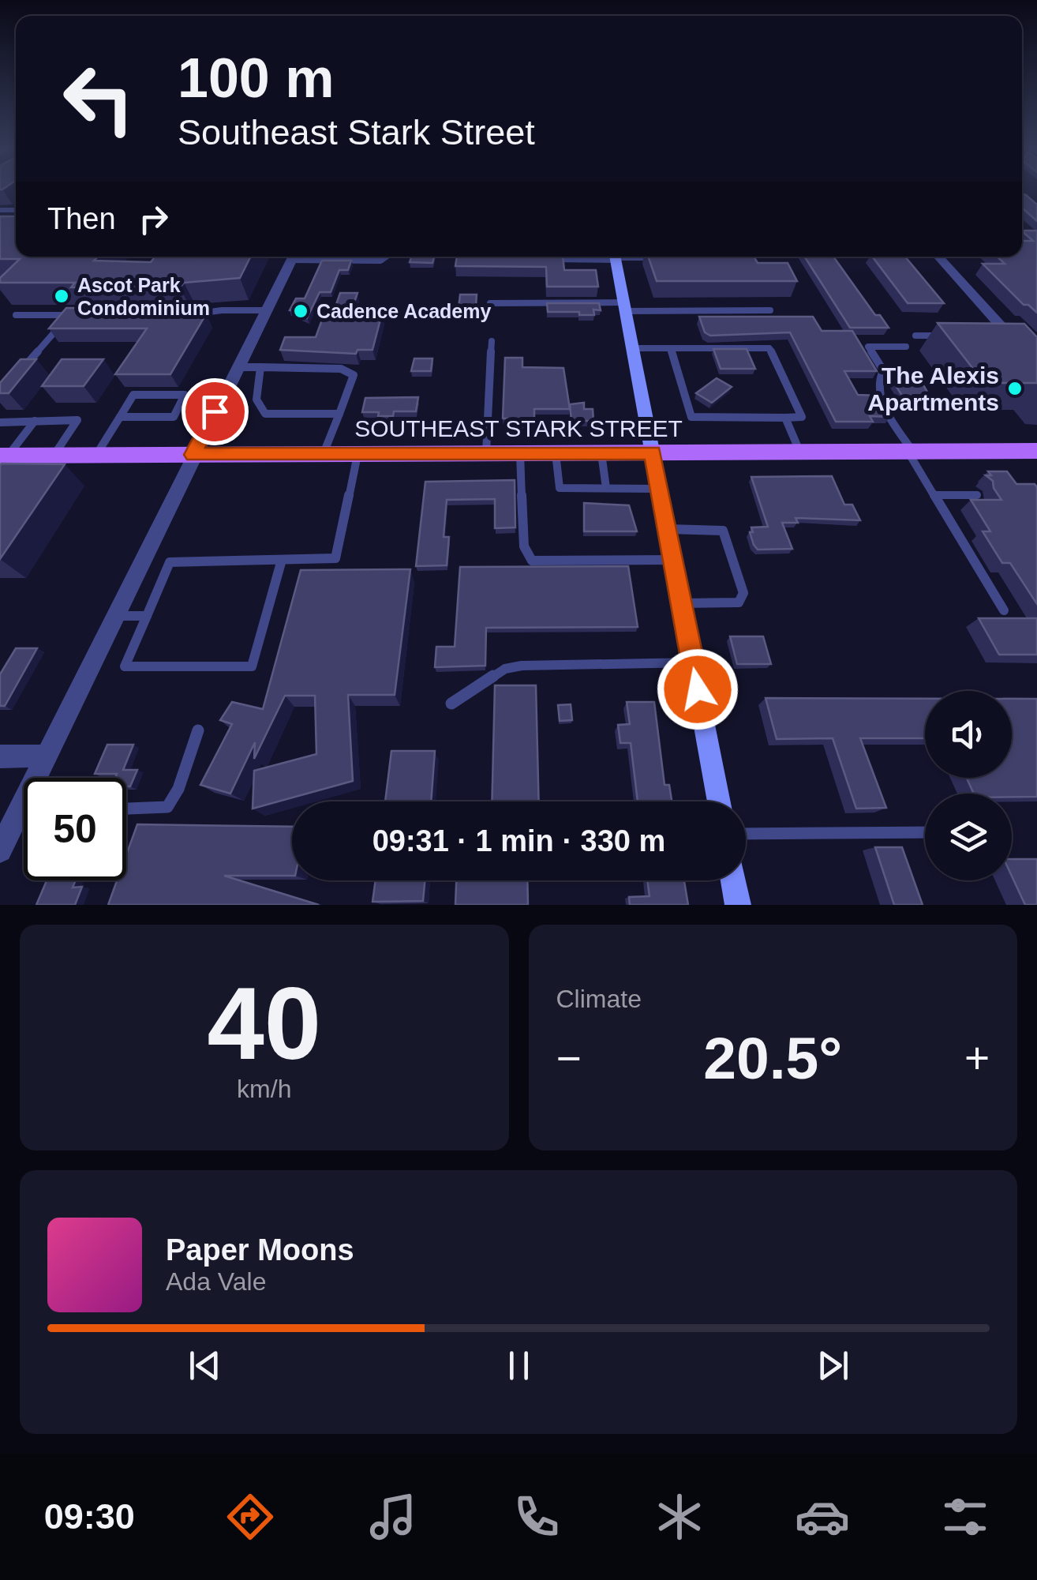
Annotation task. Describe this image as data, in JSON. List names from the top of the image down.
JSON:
{
  "streets": {
    "main road": ["SOUTHEAST STARK STREET"]
  },
  "places": ["Ascot Park Condominium", "Cadence Academy", "The Alexis Apartments"],
  "page": {
    "turn": ["100 m", "Southeast Stark Street"],
    "then": "Then",
    "limit": "50",
    "trip": "09:31 · 1 min · 330 m",
    "tile": [
      ["40", "km/h"],
      "Climate"
    ],
    "heat": ["−", "20.5°", "+"],
    "song": ["Paper Moons", "Ada Vale"],
    "tabs": "09:30"
  }
}
